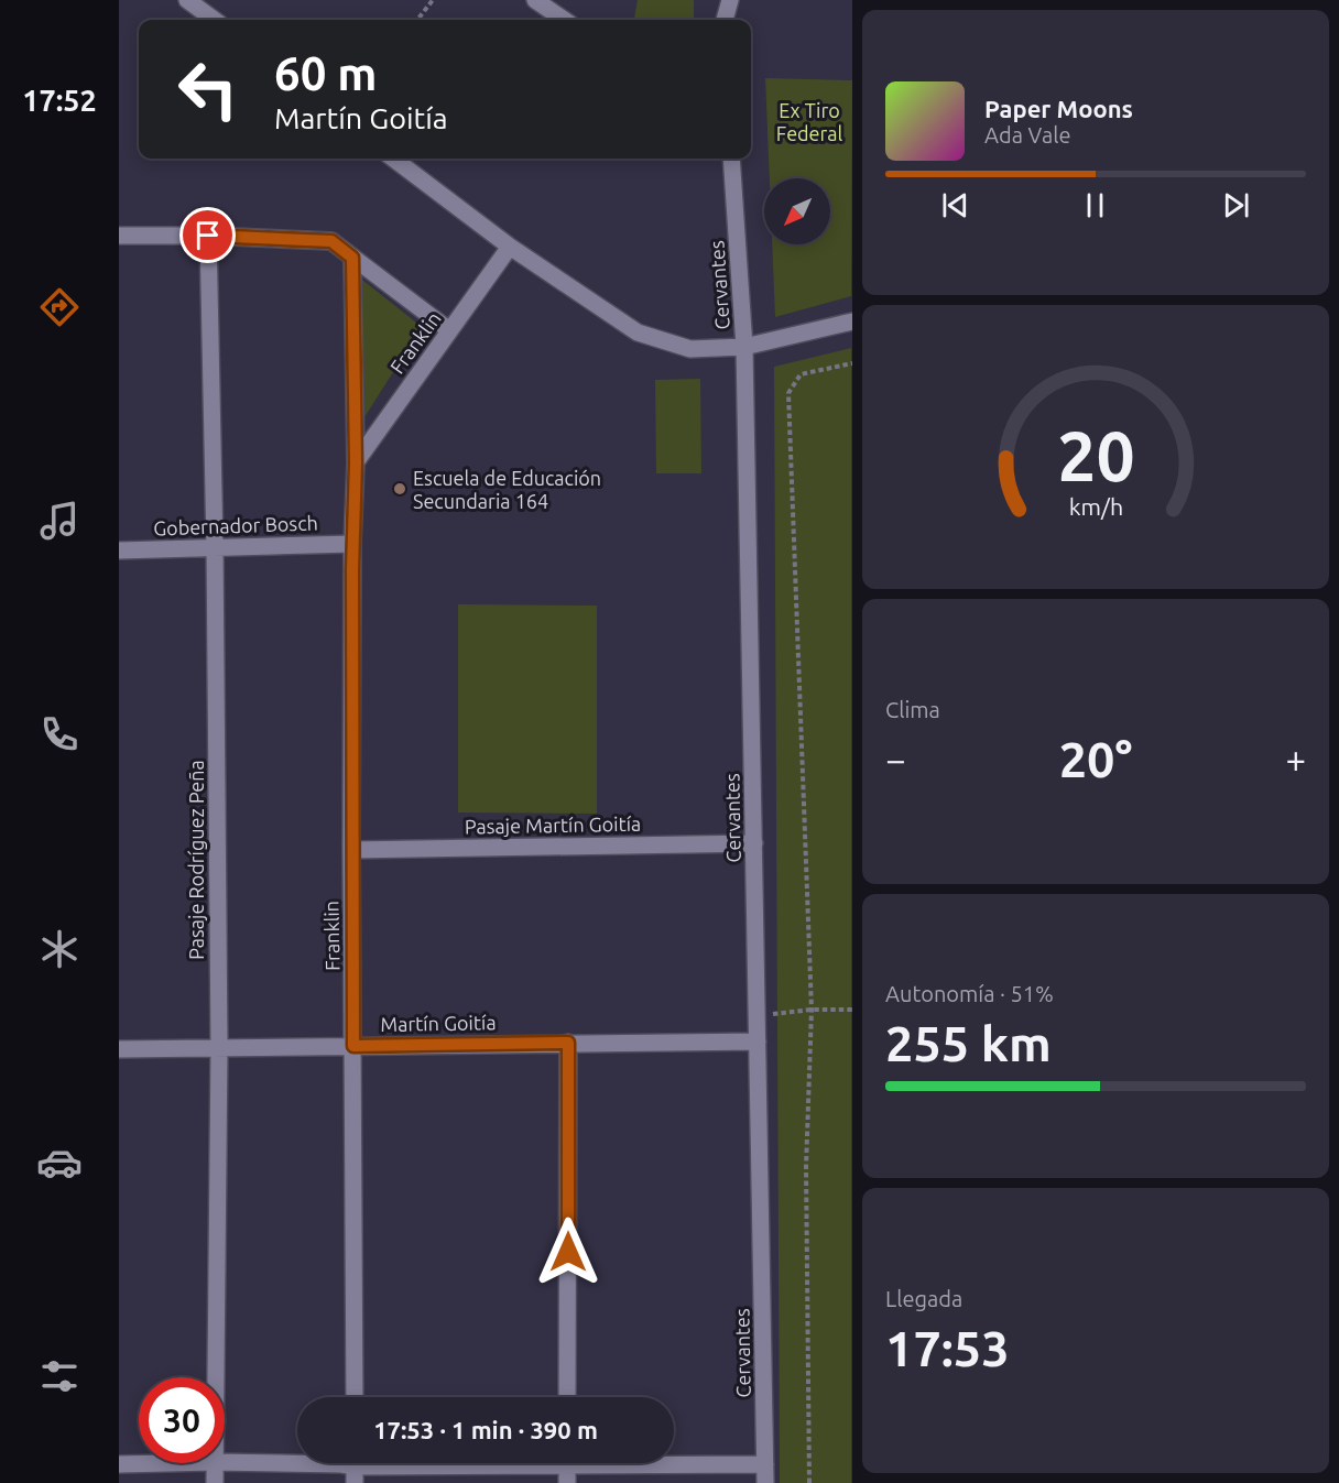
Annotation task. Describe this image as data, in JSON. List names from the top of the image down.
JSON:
{
  "streets": {
    "street": [
      "Cervantes",
      "Franklin",
      "Gobernador Bosch",
      "Pasaje Martín Goitía",
      "Pasaje Rodríguez Peña",
      "Martín Goitía"
    ]
  },
  "crossings": [
    ["Cervantes", "Pasaje Martín Goitía"],
    ["Cervantes", "Martín Goitía"],
    ["Franklin", "Gobernador Bosch"],
    ["Franklin", "Pasaje Martín Goitía"],
    ["Franklin", "Martín Goitía"],
    ["Gobernador Bosch", "Pasaje Rodríguez Peña"],
    ["Pasaje Rodríguez Peña", "Martín Goitía"]
  ],
  "parks": ["Ex Tiro Federal"],
  "places": ["Escuela de Educación Secundaria 164"],
  "north": "bottom left",
  "page": {
    "tabs": "17:52",
    "turn": ["60 m", "Martín Goitía"],
    "song": ["Paper Moons", "Ada Vale"],
    "tile": [
      "Clima",
      ["Autonomía · 51%", "255 km"],
      ["Llegada", "17:53"]
    ],
    "heat": ["−", "20°", "+"],
    "limit": "30",
    "trip": "17:53 · 1 min · 390 m",
    "gauge": ["20", "km/h"]
  }
}
